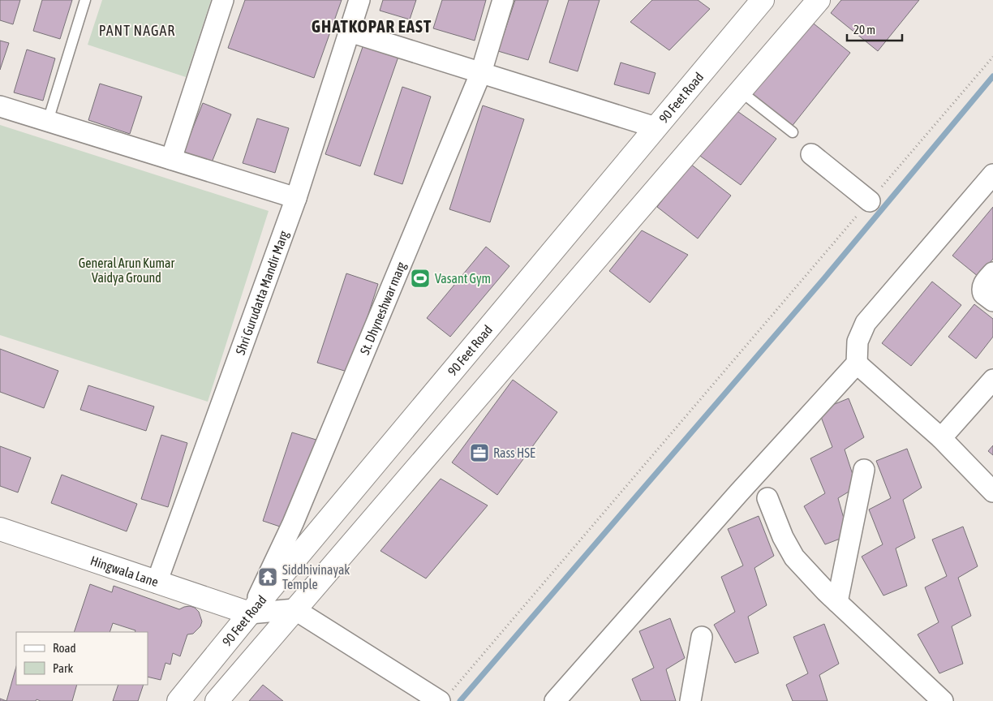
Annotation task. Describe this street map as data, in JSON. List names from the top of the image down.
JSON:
{
  "streets": {
    "street": [
      "90 Feet Road",
      "Shri Gurudatta Mandir Marg",
      "St. Dhyneshwar marg",
      "Hingwala Lane"
    ]
  },
  "crossings": [
    ["90 Feet Road", "St. Dhyneshwar marg"],
    ["90 Feet Road", "Hingwala Lane"],
    ["Shri Gurudatta Mandir Marg", "Hingwala Lane"],
    ["St. Dhyneshwar marg", "Hingwala Lane"]
  ],
  "districts": ["GHATKOPAR EAST", "PANT NAGAR"],
  "parks": ["General Arun Kumar Vaidya Ground"],
  "places": {
    "sports": ["Vasant Gym"],
    "office": ["Rass HSE"],
    "temple": ["Siddhivinayak Temple"]
  },
  "legend": ["Road", "Park"],
  "scale_bar": "20 m"
}
